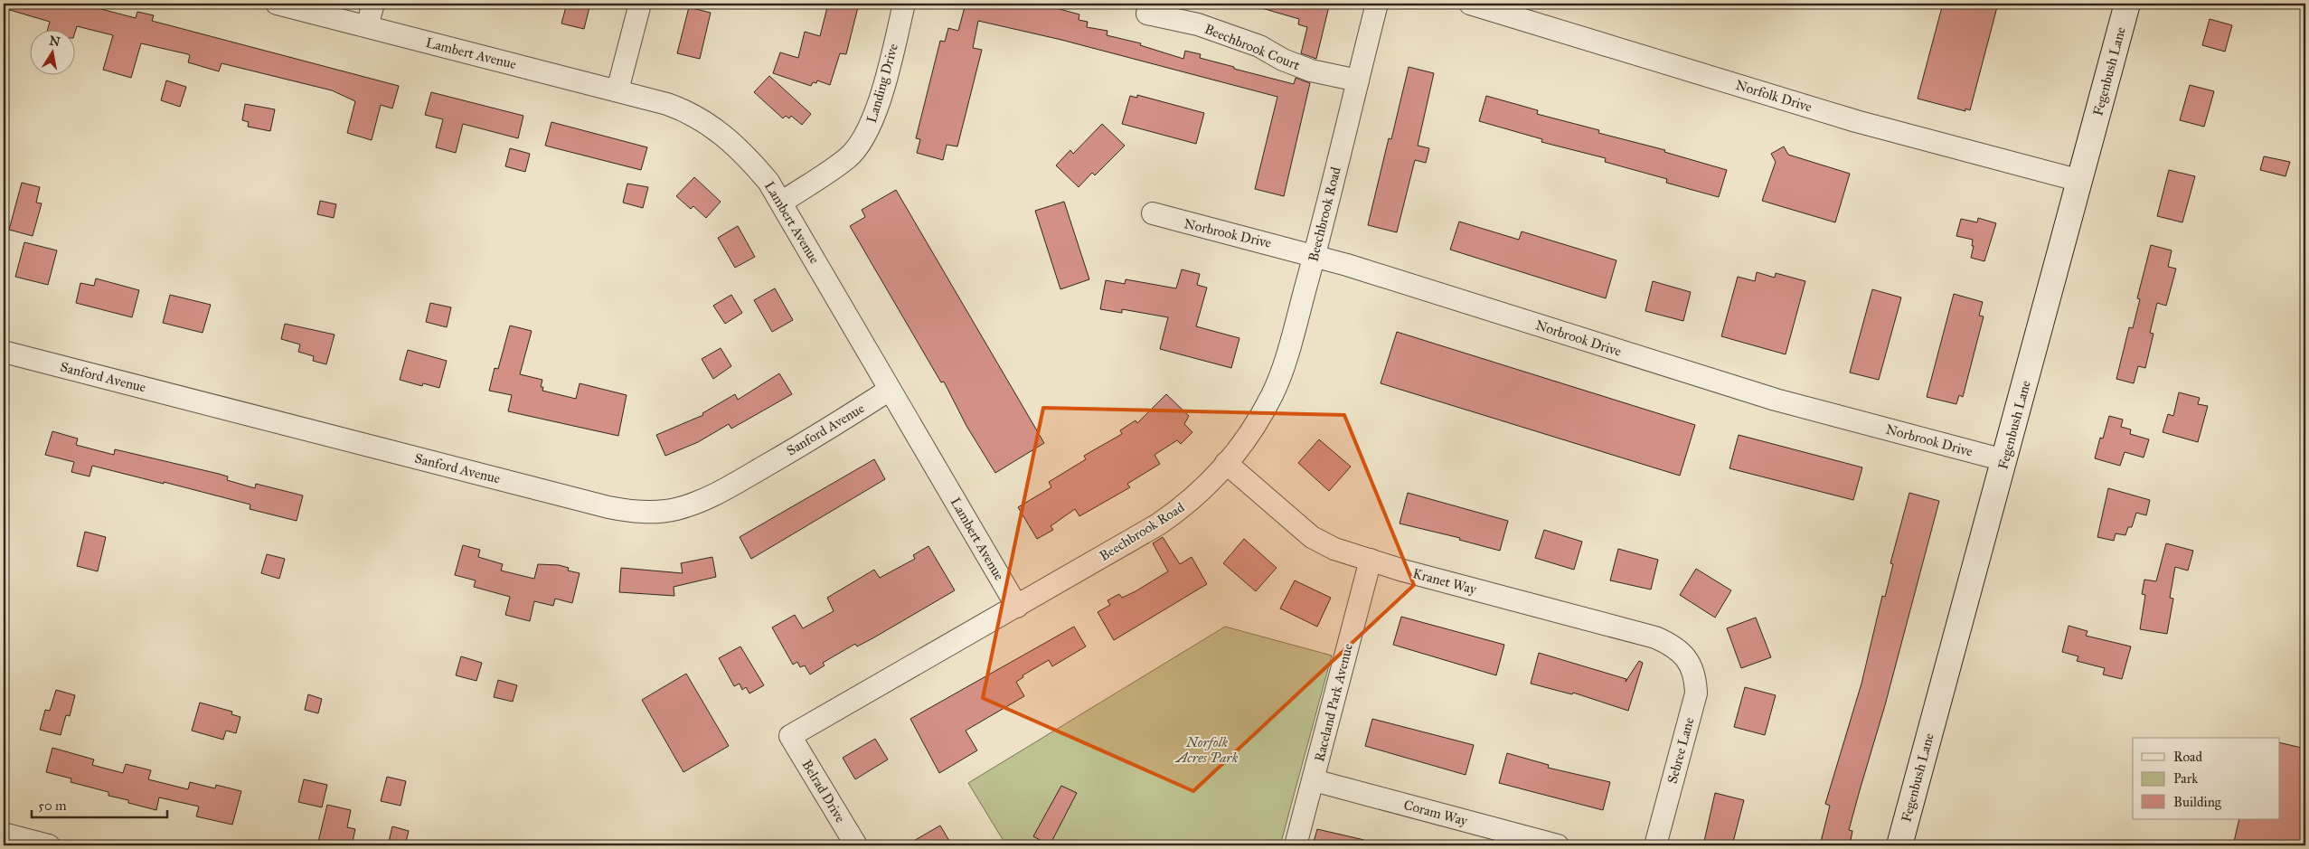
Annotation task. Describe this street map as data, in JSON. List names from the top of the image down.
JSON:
{
  "streets": {
    "main road": ["Fegenbush Lane"],
    "street": [
      "Beechbrook Court",
      "Lambert Avenue",
      "Landing Drive",
      "Norfolk Drive",
      "Beechbrook Road",
      "Norbrook Drive",
      "Sanford Avenue",
      "Kranet Way",
      "Raceland Park Avenue",
      "Sebree Lane",
      "Belrad Drive",
      "Coram Way"
    ]
  },
  "crossings": [
    ["Beechbrook Court", "Beechbrook Road"],
    ["Lambert Avenue", "Landing Drive"],
    ["Lambert Avenue", "Beechbrook Road"],
    ["Lambert Avenue", "Sanford Avenue"],
    ["Fegenbush Lane", "Norfolk Drive"],
    ["Fegenbush Lane", "Norbrook Drive"],
    ["Beechbrook Road", "Norbrook Drive"],
    ["Beechbrook Road", "Kranet Way"],
    ["Beechbrook Road", "Belrad Drive"],
    ["Kranet Way", "Raceland Park Avenue"],
    ["Kranet Way", "Sebree Lane"],
    ["Raceland Park Avenue", "Coram Way"]
  ],
  "parks": ["Norfolk Acres Park"],
  "legend": ["Road", "Park", "Building"],
  "scale_bar": "50 m",
  "north": "top"
}
